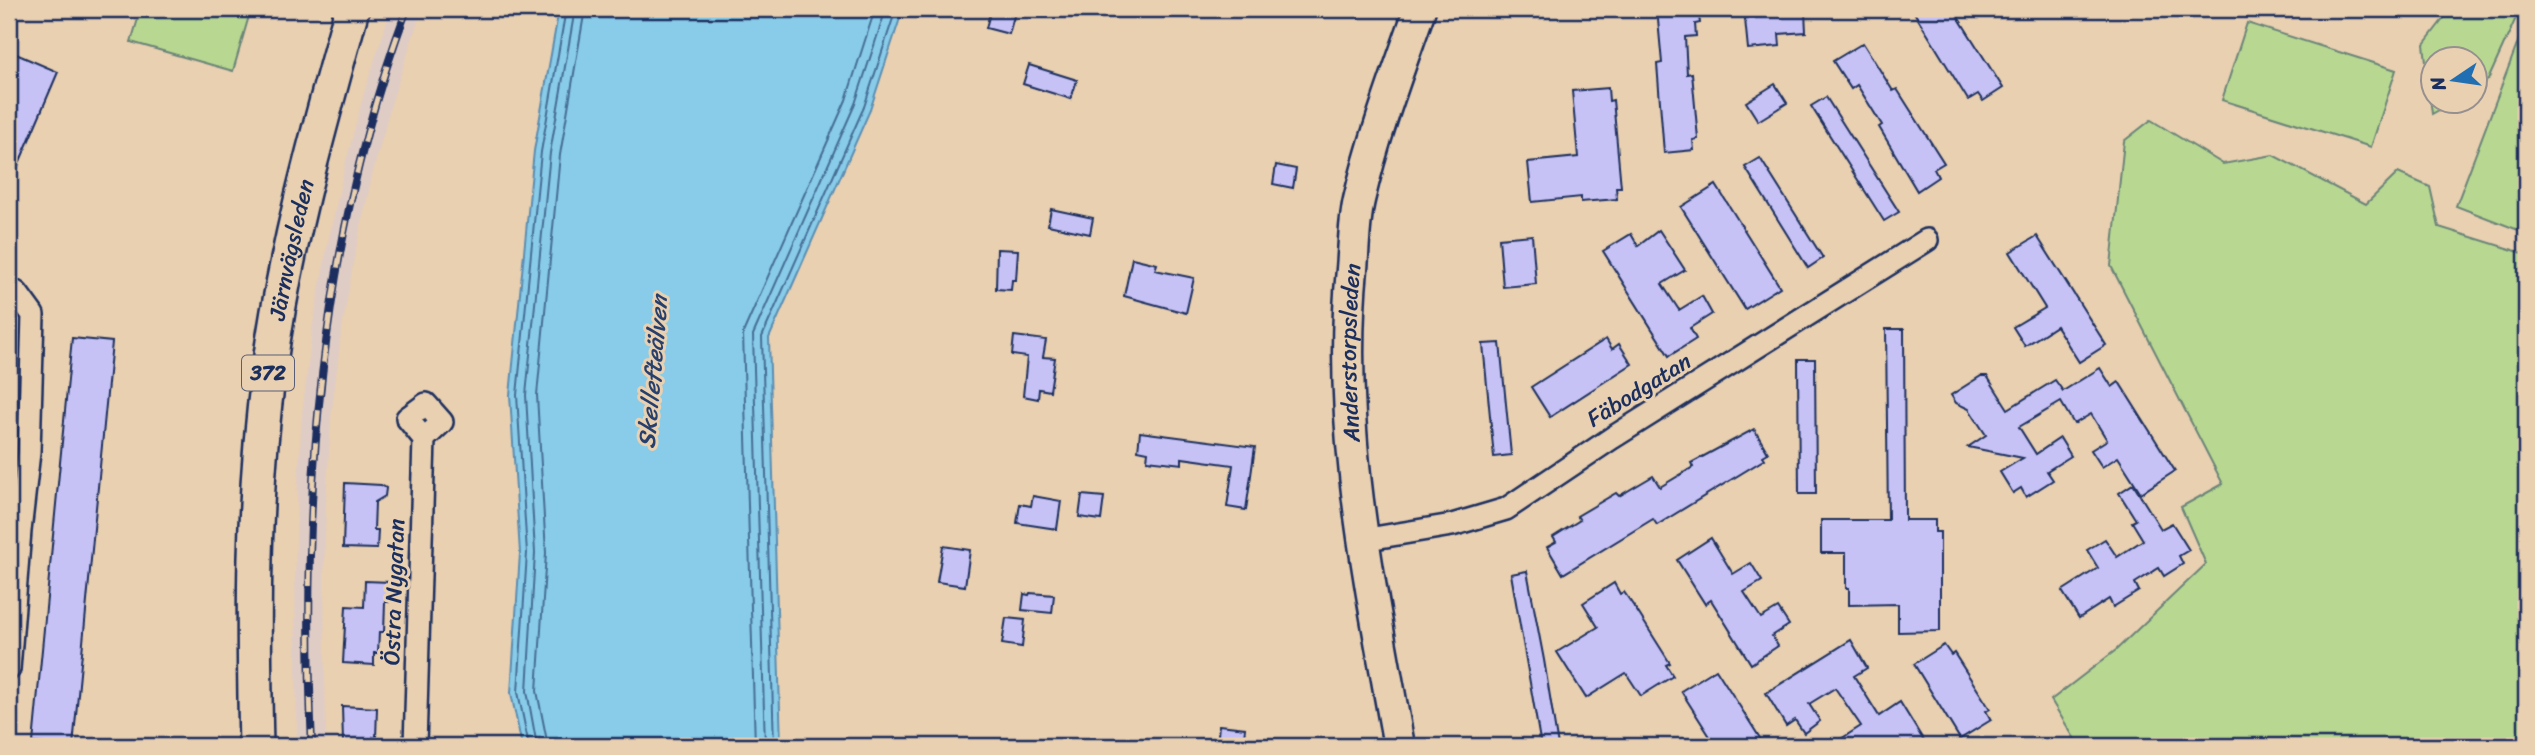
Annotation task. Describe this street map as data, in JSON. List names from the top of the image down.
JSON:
{
  "streets": {
    "main road": ["Järnvägsleden", "Anderstorpsleden", "372"],
    "street": ["Fäbodgatan", "Östra Nygatan"]
  },
  "crossings": [
    ["Anderstorpsleden", "Fäbodgatan"]
  ],
  "water": ["Skellefteälven"],
  "north": "left"
}
